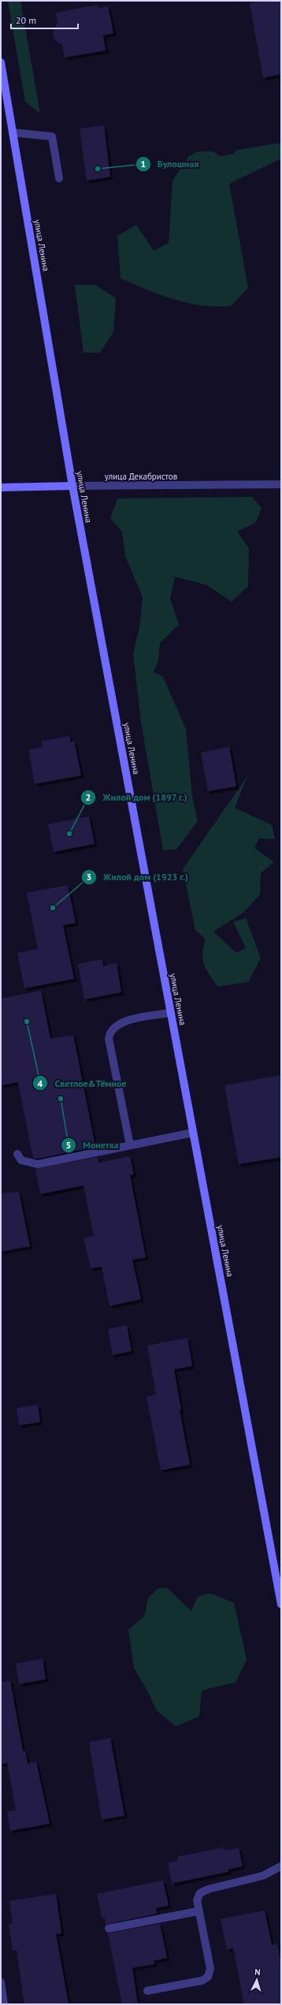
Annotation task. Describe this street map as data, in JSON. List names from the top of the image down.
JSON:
{
  "streets": {
    "main road": ["улица Ленина", "улица Декабристов"]
  },
  "crossings": [
    ["улица Ленина", "улица Декабристов"]
  ],
  "places": [
    "Булошная",
    "Жилой дом (1897 г.)",
    "Жилой дом (1923 г.)",
    "Светлое&Тёмное",
    "Монетка"
  ],
  "scale_bar": "20 m",
  "north": "top"
}
